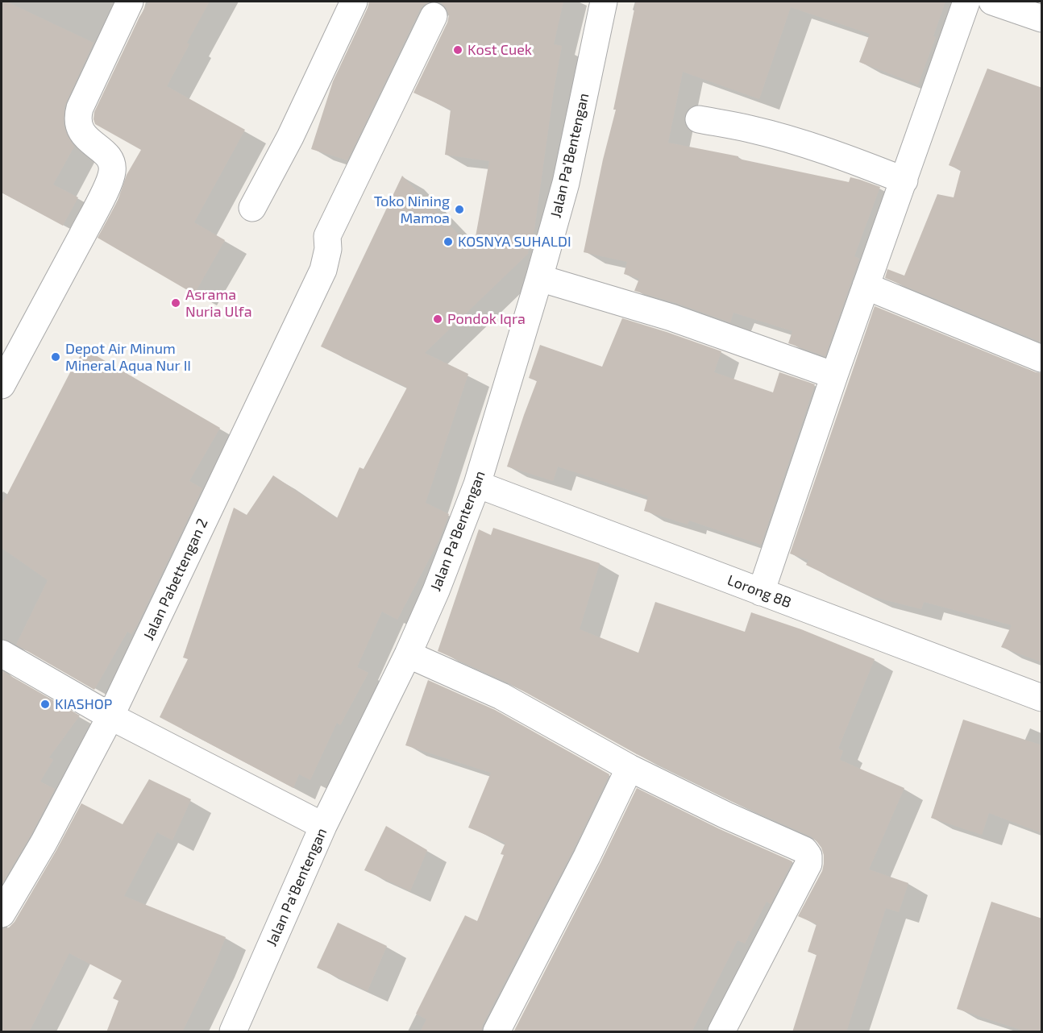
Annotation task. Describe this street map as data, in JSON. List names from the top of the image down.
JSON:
{
  "streets": {
    "street": ["Jalan Pa'Bentengan", "Jalan Pabettengan 2", "Lorong 8B"]
  },
  "crossings": [
    ["Jalan Pa'Bentengan", "Lorong 8B"]
  ],
  "places": [
    "Kost Cuek",
    "Toko Nining Mamoa",
    "KOSNYA SUHALDI",
    "Asrama Nuria Ulfa",
    "Pondok Iqra",
    "Depot Air Minum Mineral Aqua Nur II",
    "KIASHOP"
  ]
}
